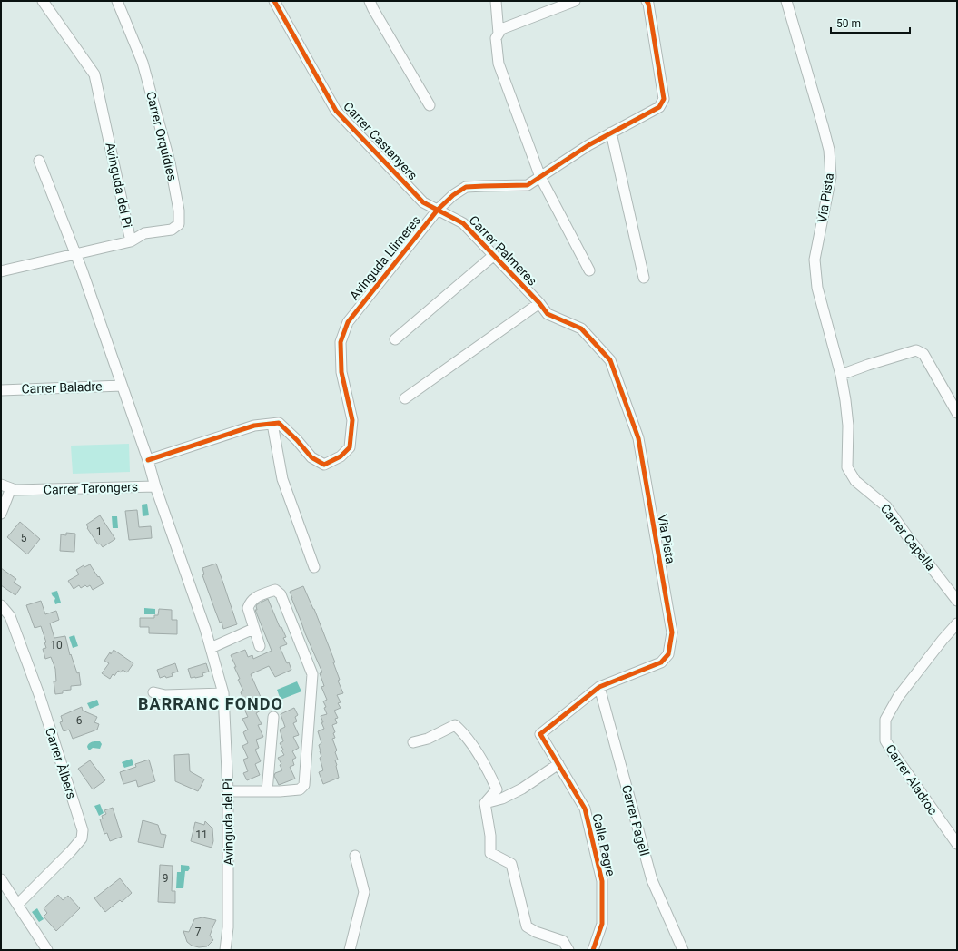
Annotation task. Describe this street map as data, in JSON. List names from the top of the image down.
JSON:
{
  "streets": {
    "street": [
      "Carrer Orquídies",
      "Carrer Castanyers",
      "Avinguda del Pi",
      "Via Pista",
      "Carrer Palmeres",
      "Avinguda Llimeres",
      "Carrer Baladre",
      "Carrer Tarongers",
      "Carrer Capella",
      "Carrer Àlbers",
      "Carrer Aladroc",
      "Carrer Pagell",
      "Calle Pagre"
    ]
  },
  "crossings": [
    ["Carrer Orquídies", "Avinguda del Pi"],
    ["Carrer Castanyers", "Carrer Palmeres"],
    ["Carrer Castanyers", "Avinguda Llimeres"],
    ["Avinguda del Pi", "Carrer Tarongers"],
    ["Via Pista", "Carrer Palmeres"],
    ["Via Pista", "Carrer Capella"],
    ["Via Pista", "Carrer Pagell"],
    ["Via Pista", "Calle Pagre"],
    ["Carrer Palmeres", "Avinguda Llimeres"]
  ],
  "districts": ["BARRANC FONDO"],
  "house_numbers": [
    "1",
    "5",
    "10",
    "6",
    "11",
    "9",
    "7"
  ],
  "scale_bar": "50 m"
}
